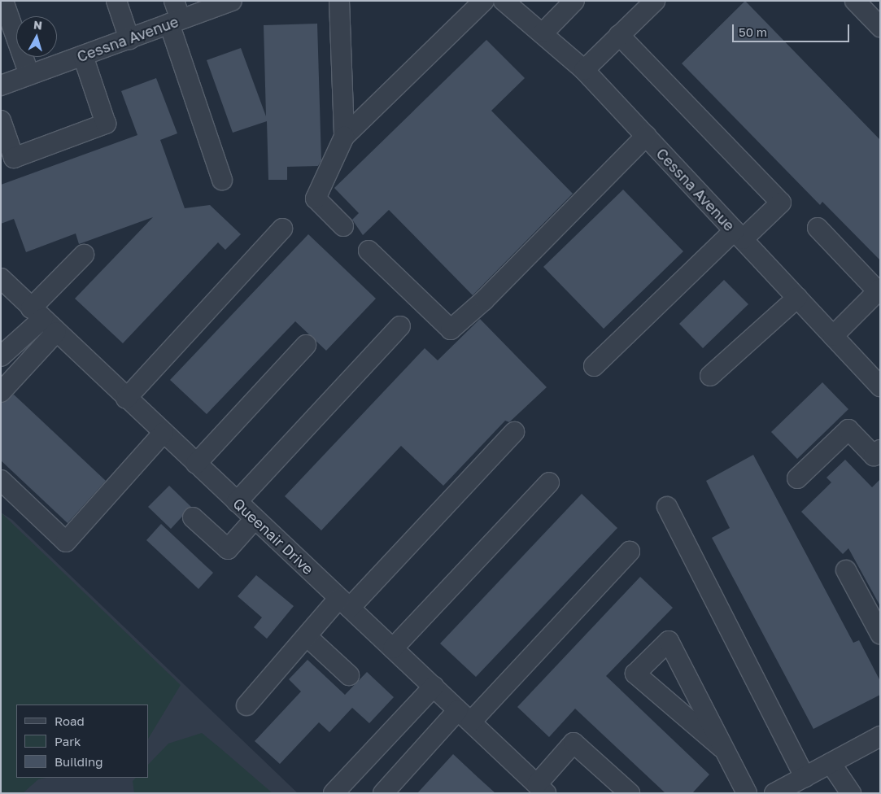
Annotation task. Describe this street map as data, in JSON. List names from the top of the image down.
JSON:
{
  "streets": {
    "street": ["Cessna Avenue", "Queenair Drive"]
  },
  "legend": ["Road", "Park", "Building"],
  "scale_bar": "50 m",
  "north": "top"
}
